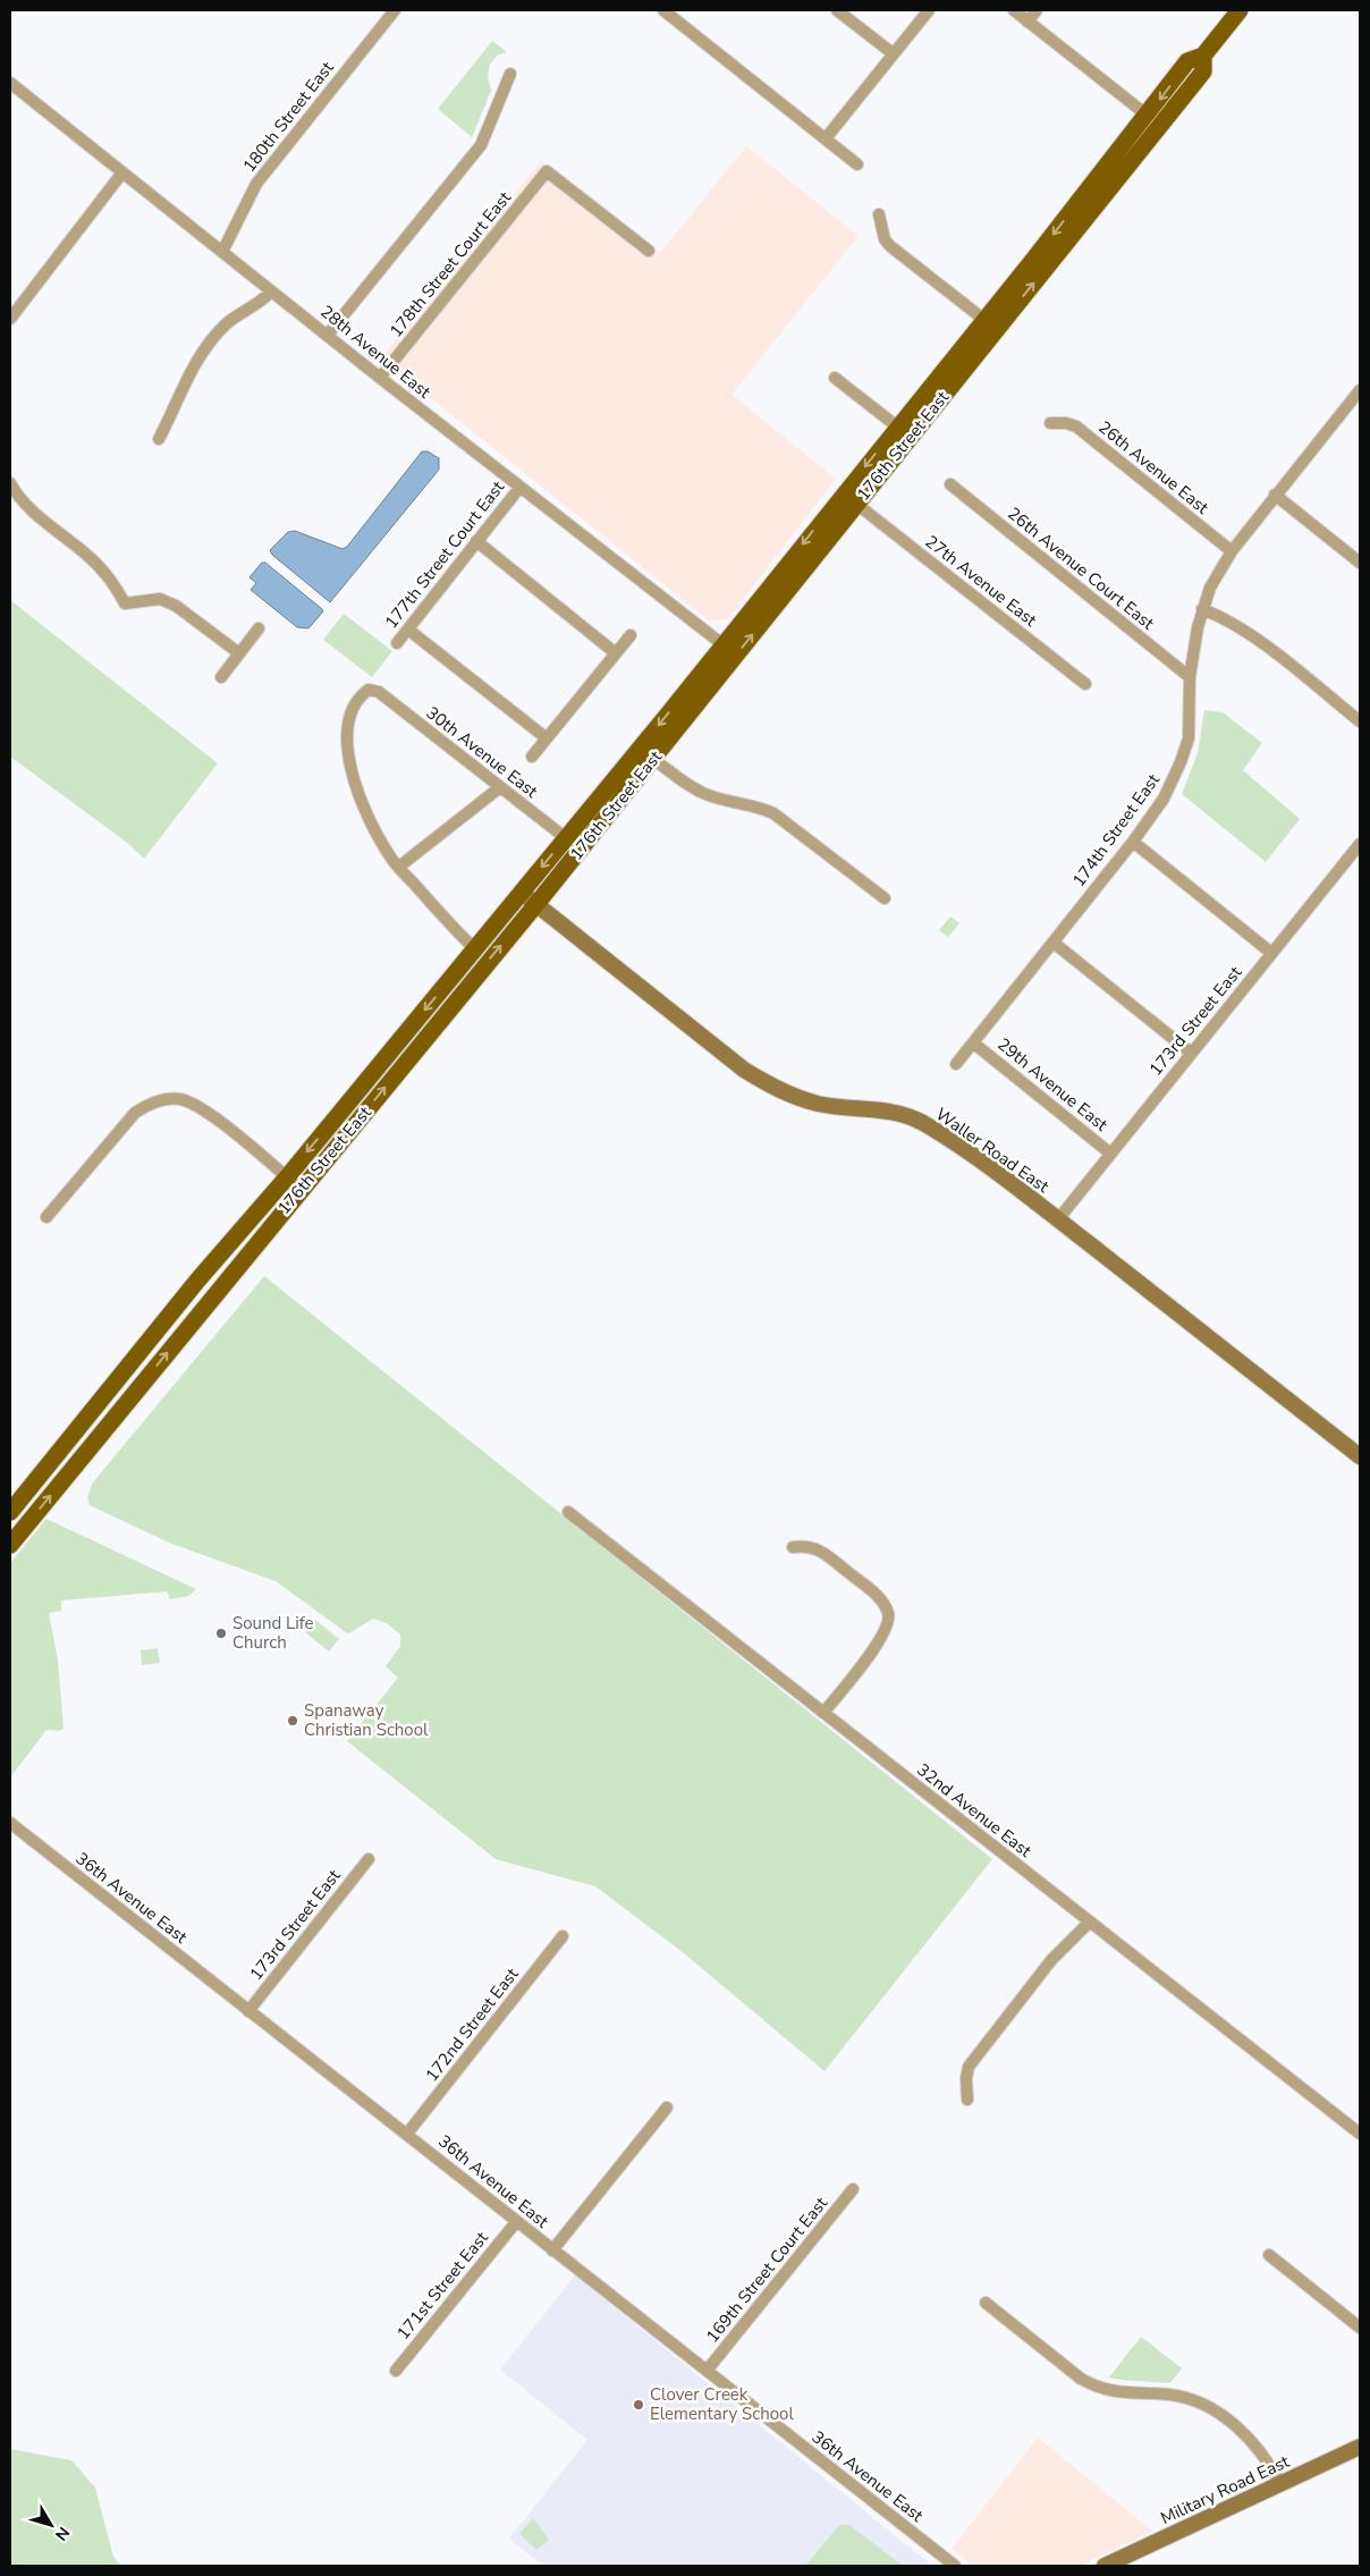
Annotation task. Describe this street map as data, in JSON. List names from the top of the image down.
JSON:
{
  "streets": {
    "main road": ["176th Street East"],
    "street": [
      "180th Street East",
      "178th Street Court East",
      "28th Avenue East",
      "26th Avenue East",
      "177th Street Court East",
      "26th Avenue Court East",
      "27th Avenue East",
      "30th Avenue East",
      "174th Street East",
      "173rd Street East",
      "29th Avenue East",
      "Waller Road East",
      "32nd Avenue East",
      "36th Avenue East",
      "172nd Street East",
      "169th Street Court East",
      "171st Street East",
      "Military Road East"
    ]
  },
  "crossings": [
    ["180th Street East", "28th Avenue East"],
    ["178th Street Court East", "28th Avenue East"],
    ["28th Avenue East", "176th Street East"],
    ["28th Avenue East", "177th Street Court East"],
    ["176th Street East", "27th Avenue East"],
    ["176th Street East", "30th Avenue East"],
    ["176th Street East", "Waller Road East"],
    ["26th Avenue East", "174th Street East"],
    ["26th Avenue Court East", "174th Street East"],
    ["174th Street East", "29th Avenue East"],
    ["173rd Street East", "29th Avenue East"],
    ["173rd Street East", "Waller Road East"],
    ["173rd Street East", "36th Avenue East"],
    ["36th Avenue East", "172nd Street East"],
    ["36th Avenue East", "169th Street Court East"],
    ["36th Avenue East", "171st Street East"]
  ],
  "places": ["Sound Life Church", "Spanaway Christian School", "Clover Creek Elementary School"],
  "north": "bottom right"
}
